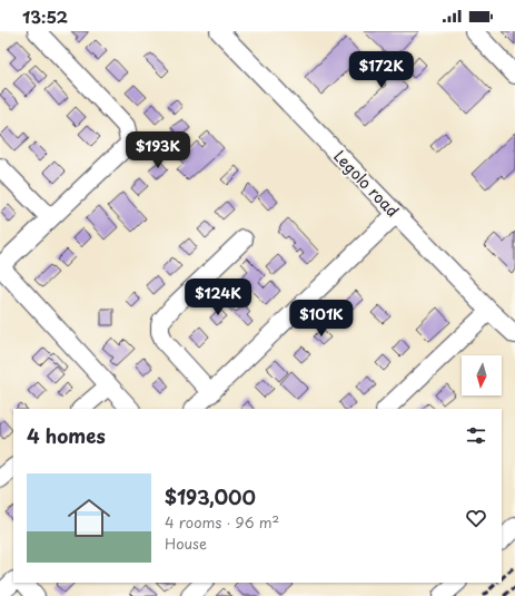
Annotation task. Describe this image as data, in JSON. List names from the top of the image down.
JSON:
{
  "streets": {
    "street": ["Legolo road"]
  },
  "north": "bottom",
  "page": {
    "status": "13:52",
    "price": [
      "$172K",
      "$193K",
      "$124K",
      "$101K"
    ],
    "heading": "4 homes",
    "list": [
      {
        "name": "$193,000",
        "note": "4 rooms · 96 m² · House"
      }
    ]
  }
}
